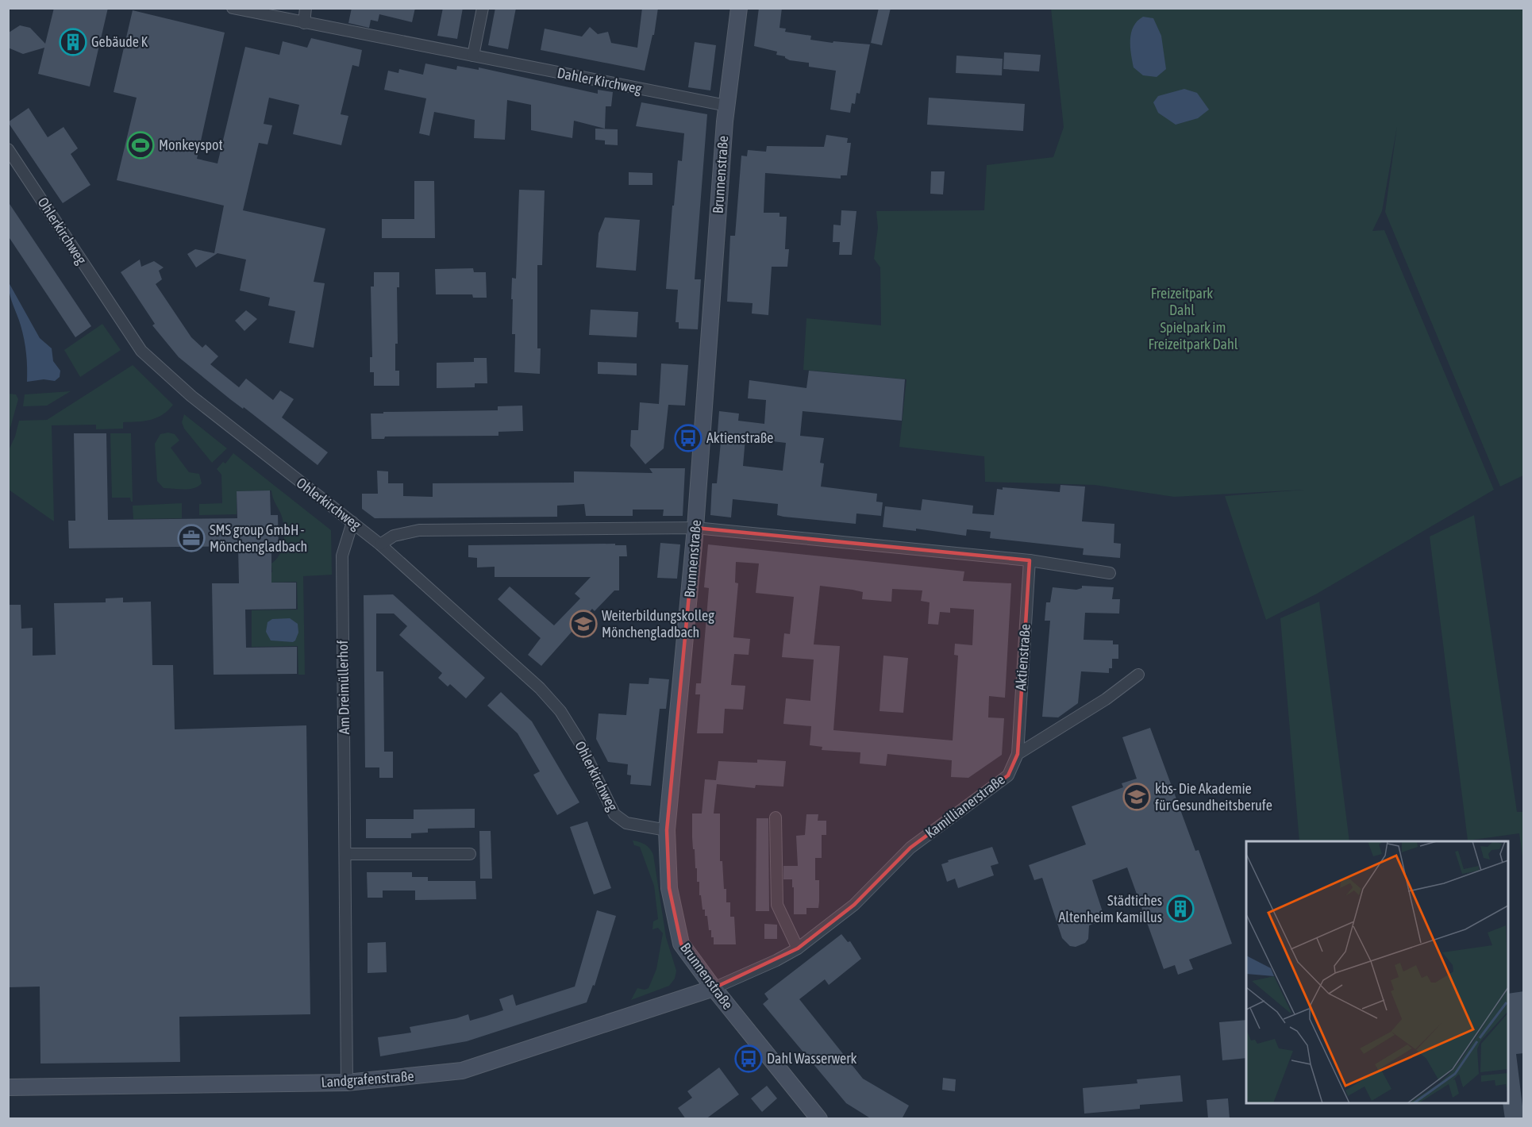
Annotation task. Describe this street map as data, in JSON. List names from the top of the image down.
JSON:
{
  "streets": {
    "street": [
      "Dahler Kirchweg",
      "Brunnenstraße",
      "Ohlerkirchweg",
      "Aktienstraße",
      "Am Dreimüllerhof",
      "Kamillianerstraße",
      "Landgrafenstraße"
    ]
  },
  "crossings": [
    ["Dahler Kirchweg", "Brunnenstraße"],
    ["Brunnenstraße", "Ohlerkirchweg"],
    ["Brunnenstraße", "Kamillianerstraße"],
    ["Brunnenstraße", "Landgrafenstraße"],
    ["Ohlerkirchweg", "Am Dreimüllerhof"],
    ["Aktienstraße", "Kamillianerstraße"],
    ["Am Dreimüllerhof", "Landgrafenstraße"],
    ["Kamillianerstraße", "Landgrafenstraße"]
  ],
  "parks": ["Freizeitpark Dahl", "Spielpark im Freizeitpark Dahl"],
  "places": {
    "building": ["Gebäude K", "Städtiches Altenheim Kamillus"],
    "sports": ["Monkeyspot"],
    "bus stop": ["Aktienstraße", "Dahl Wasserwerk"],
    "office": ["SMS group GmbH - Mönchengladbach"],
    "school or university": ["Weiterbildungskolleg Mönchengladbach", "kbs- Die Akademie für Gesundheitsberufe"]
  }
}
